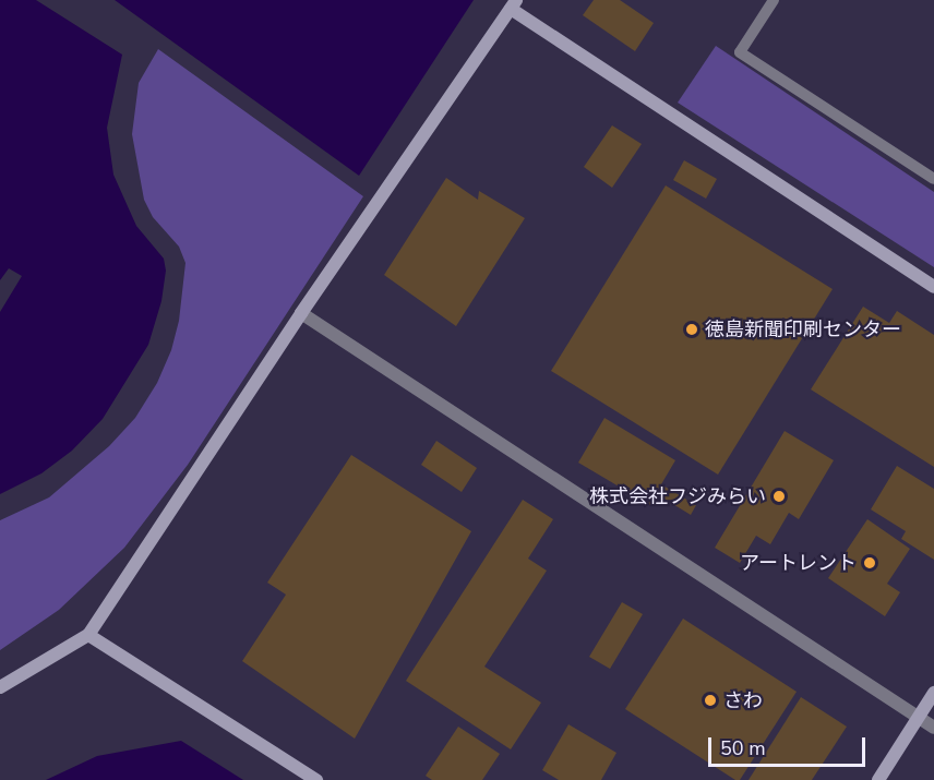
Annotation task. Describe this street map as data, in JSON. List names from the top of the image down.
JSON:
{
  "places": [
    "徳島新聞印刷センター",
    "株式会社フジみらい",
    "アートレント",
    "さわ"
  ],
  "scale_bar": "50 m"
}
